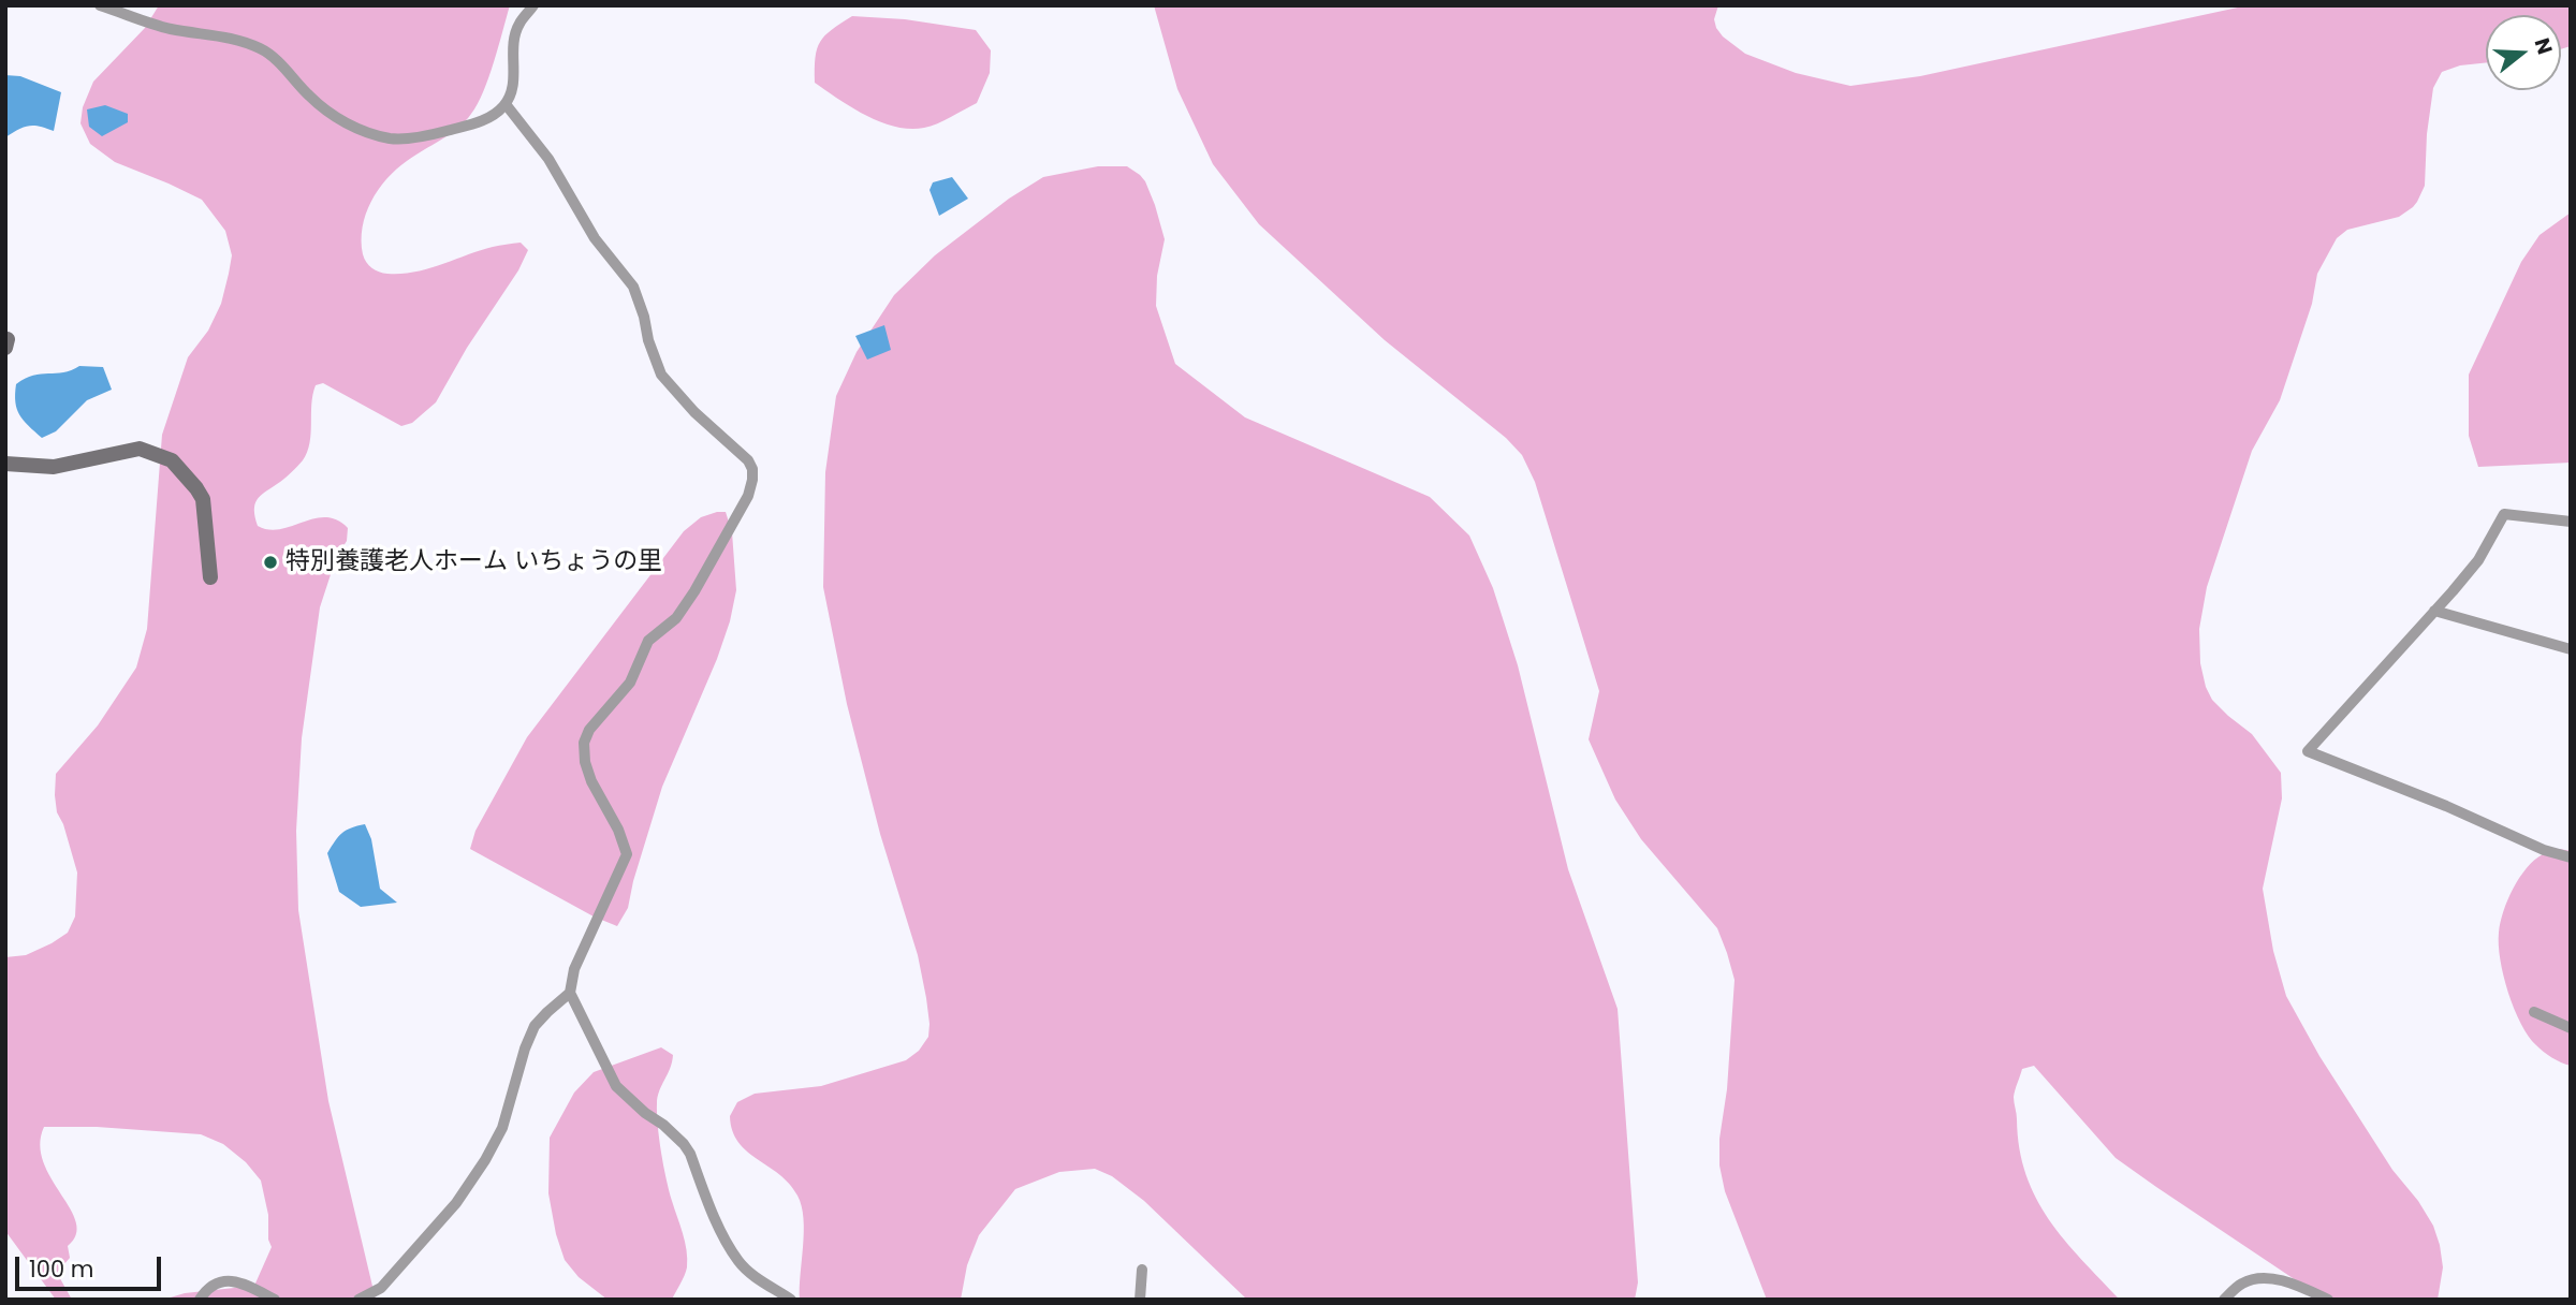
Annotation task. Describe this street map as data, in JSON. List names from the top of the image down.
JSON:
{
  "places": ["特別養護老人ホーム いちょうの里"],
  "scale_bar": "100 m",
  "north": "right"
}
